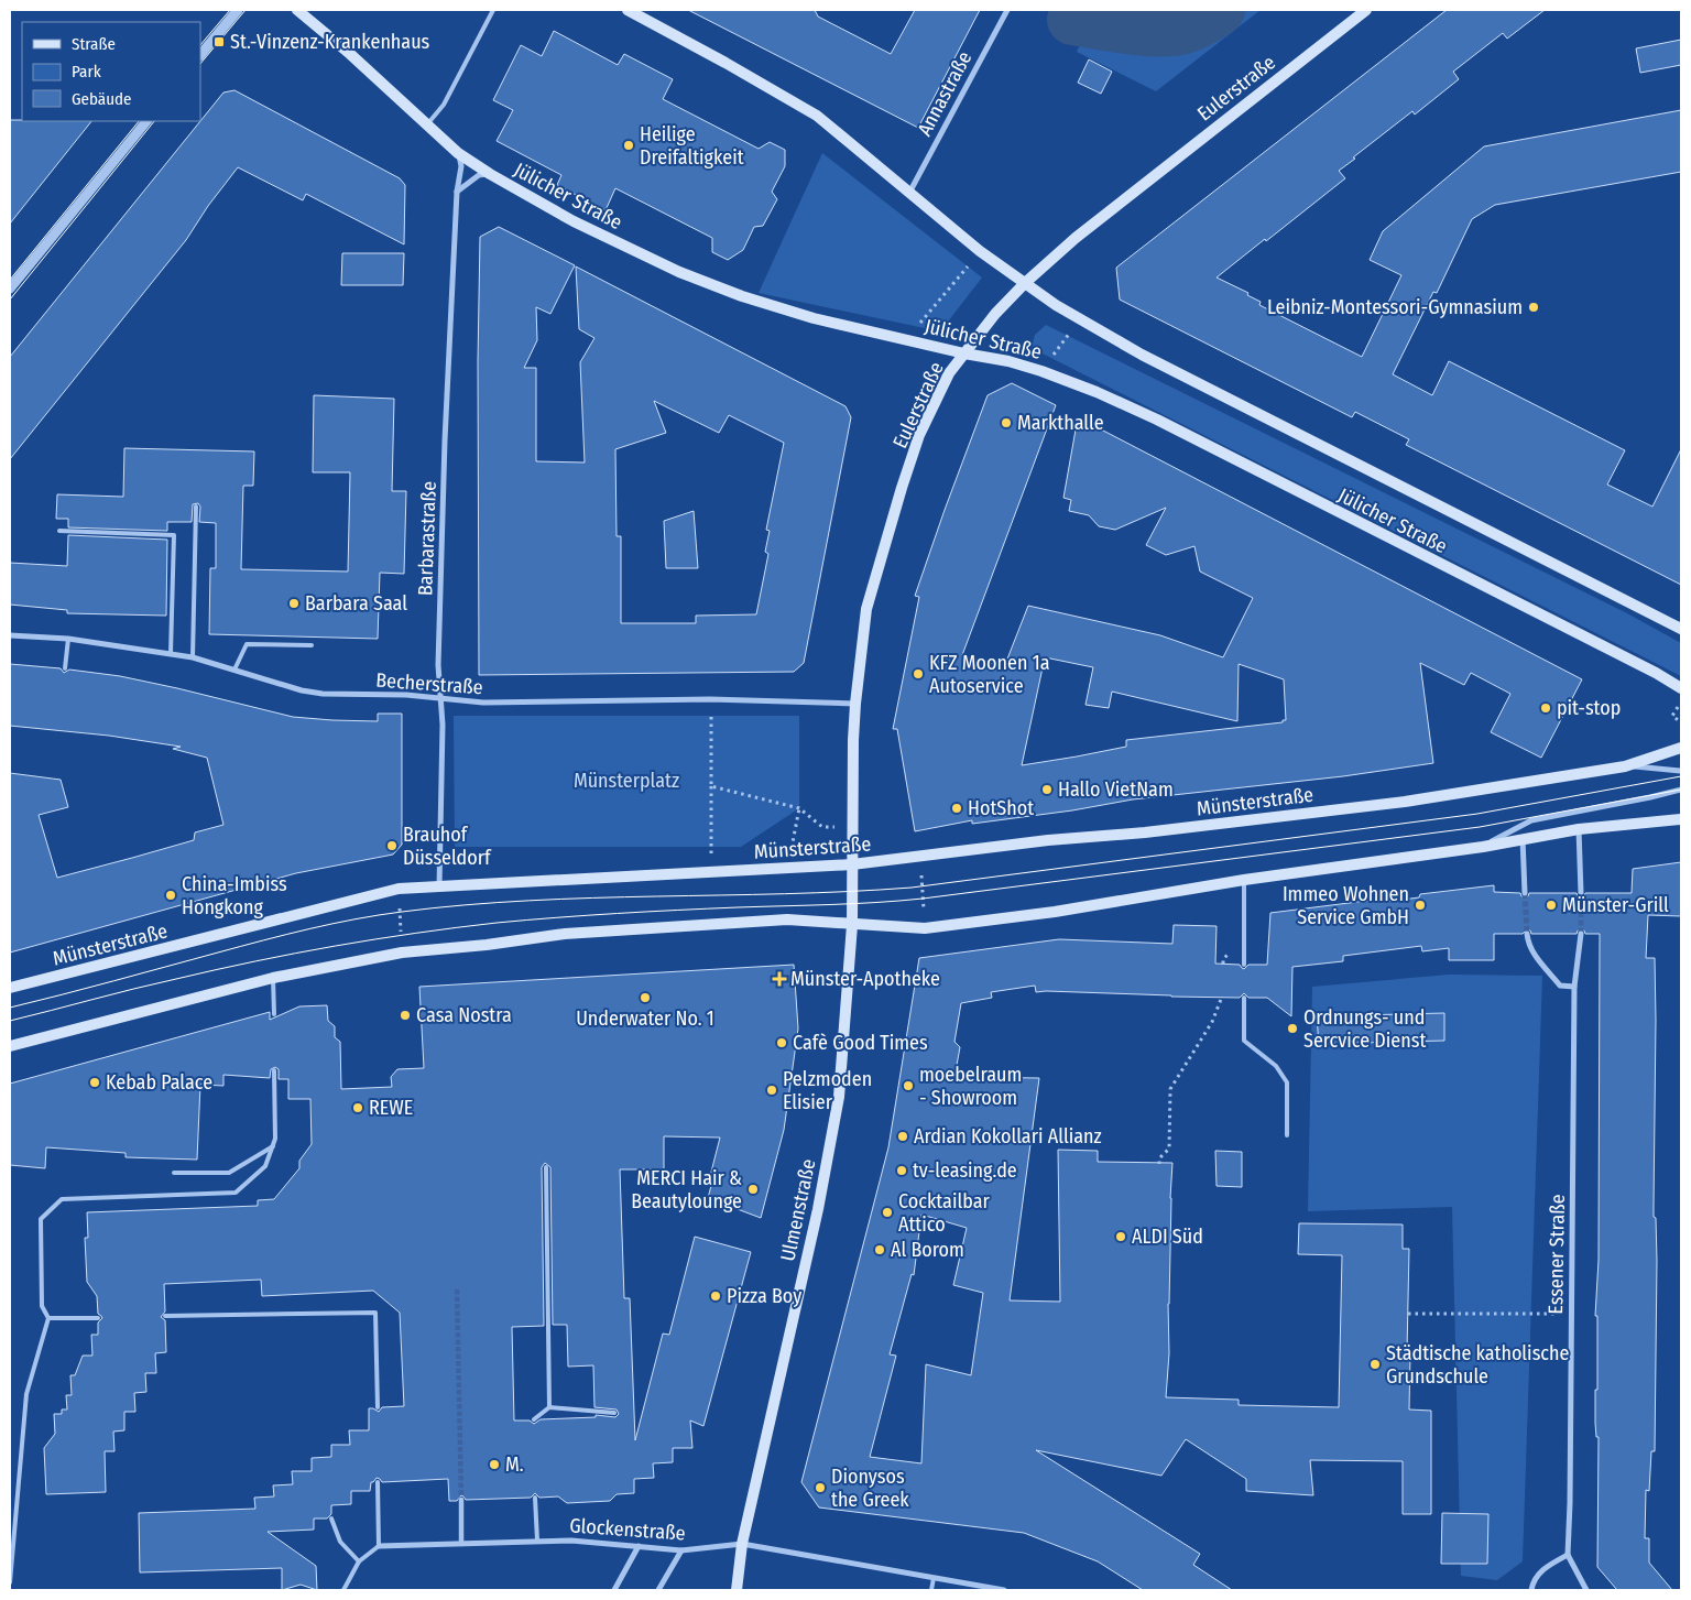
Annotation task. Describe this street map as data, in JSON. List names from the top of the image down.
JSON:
{
  "streets": {
    "main road": [
      "Eulerstraße",
      "Jülicher Straße",
      "Münsterstraße",
      "Ulmenstraße"
    ],
    "street": [
      "Annastraße",
      "Barbarastraße",
      "Becherstraße",
      "Essener Straße",
      "Glockenstraße"
    ]
  },
  "crossings": [
    ["Eulerstraße", "Jülicher Straße"],
    ["Eulerstraße", "Becherstraße"],
    ["Eulerstraße", "Münsterstraße"],
    ["Eulerstraße", "Ulmenstraße"],
    ["Annastraße", "Jülicher Straße"],
    ["Jülicher Straße", "Barbarastraße"],
    ["Barbarastraße", "Becherstraße"],
    ["Barbarastraße", "Münsterstraße"],
    ["Münsterstraße", "Ulmenstraße"],
    ["Ulmenstraße", "Glockenstraße"]
  ],
  "parks": ["Münsterplatz"],
  "places": {
    "transit": ["St.-Vinzenz-Krankenhaus"],
    "other": [
      "Heilige Dreifaltigkeit",
      "Leibniz-Montessori-Gymnasium",
      "Markthalle",
      "Barbara Saal",
      "KFZ Moonen 1a Autoservice",
      "pit-stop",
      "Hallo VietNam",
      "HotShot",
      "Brauhof Düsseldorf",
      "China-Imbiss Hongkong",
      "Immeo Wohnen Service GmbH",
      "Münster-Grill",
      "Underwater No. 1",
      "Casa Nostra",
      "Ordnungs- und Sercvice Dienst",
      "Cafè Good Times",
      "Kebab Palace",
      "moebelraum - Showroom",
      "Pelzmoden Elisier",
      "REWE",
      "Ardian Kokollari Allianz",
      "tv-leasing.de",
      "MERCI Hair & Beautylounge",
      "Cocktailbar Attico",
      "ALDI Süd",
      "Al Borom",
      "Pizza Boy",
      "Städtische katholische Grundschule",
      "M.",
      "Dionysos the Greek"
    ],
    "health": ["Münster-Apotheke"]
  },
  "legend": ["Straße", "Park", "Gebäude"]
}
